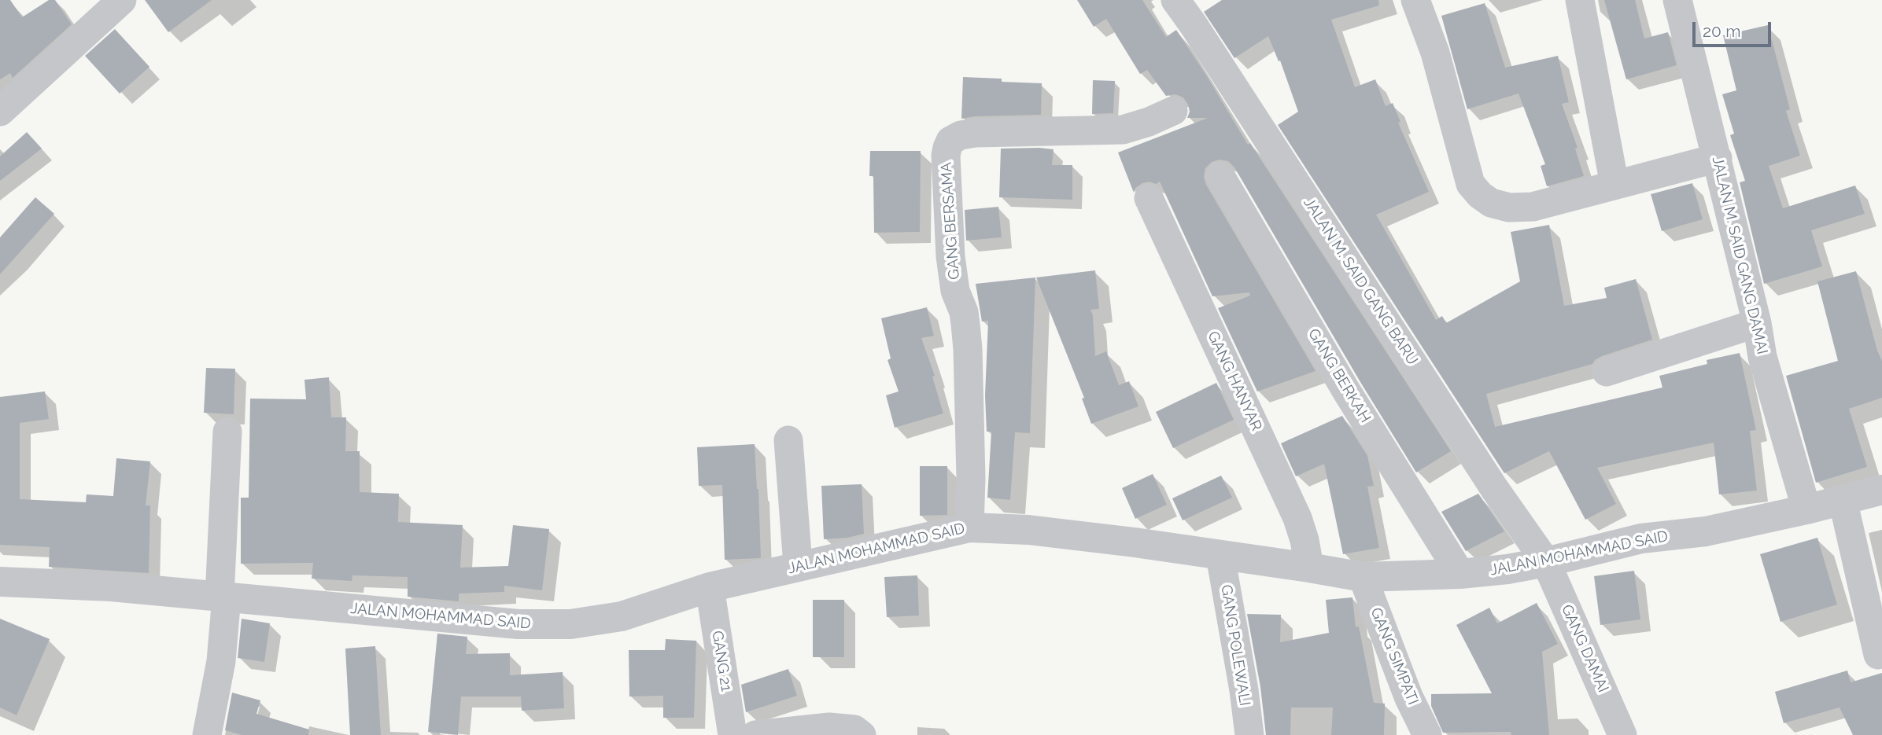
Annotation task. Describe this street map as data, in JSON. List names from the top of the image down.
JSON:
{
  "streets": {
    "street": [
      "GANG BERSAMA",
      "JALAN M. SAID GANG DAMAI",
      "JALAN M. SAID GANG BARU",
      "GANG BERKAH",
      "GANG HANYAR",
      "JALAN MOHAMMAD SAID",
      "GANG POLEWALI",
      "GANG DAMAI",
      "GANG SIMPATI",
      "GANG 21"
    ]
  },
  "crossings": [
    ["GANG BERSAMA", "JALAN MOHAMMAD SAID"],
    ["JALAN M. SAID GANG DAMAI", "JALAN MOHAMMAD SAID"],
    ["JALAN M. SAID GANG BARU", "JALAN MOHAMMAD SAID"],
    ["JALAN M. SAID GANG BARU", "GANG DAMAI"],
    ["GANG BERKAH", "JALAN MOHAMMAD SAID"],
    ["GANG HANYAR", "JALAN MOHAMMAD SAID"],
    ["JALAN MOHAMMAD SAID", "GANG POLEWALI"],
    ["JALAN MOHAMMAD SAID", "GANG DAMAI"],
    ["JALAN MOHAMMAD SAID", "GANG SIMPATI"],
    ["JALAN MOHAMMAD SAID", "GANG 21"]
  ],
  "scale_bar": "20 m"
}
